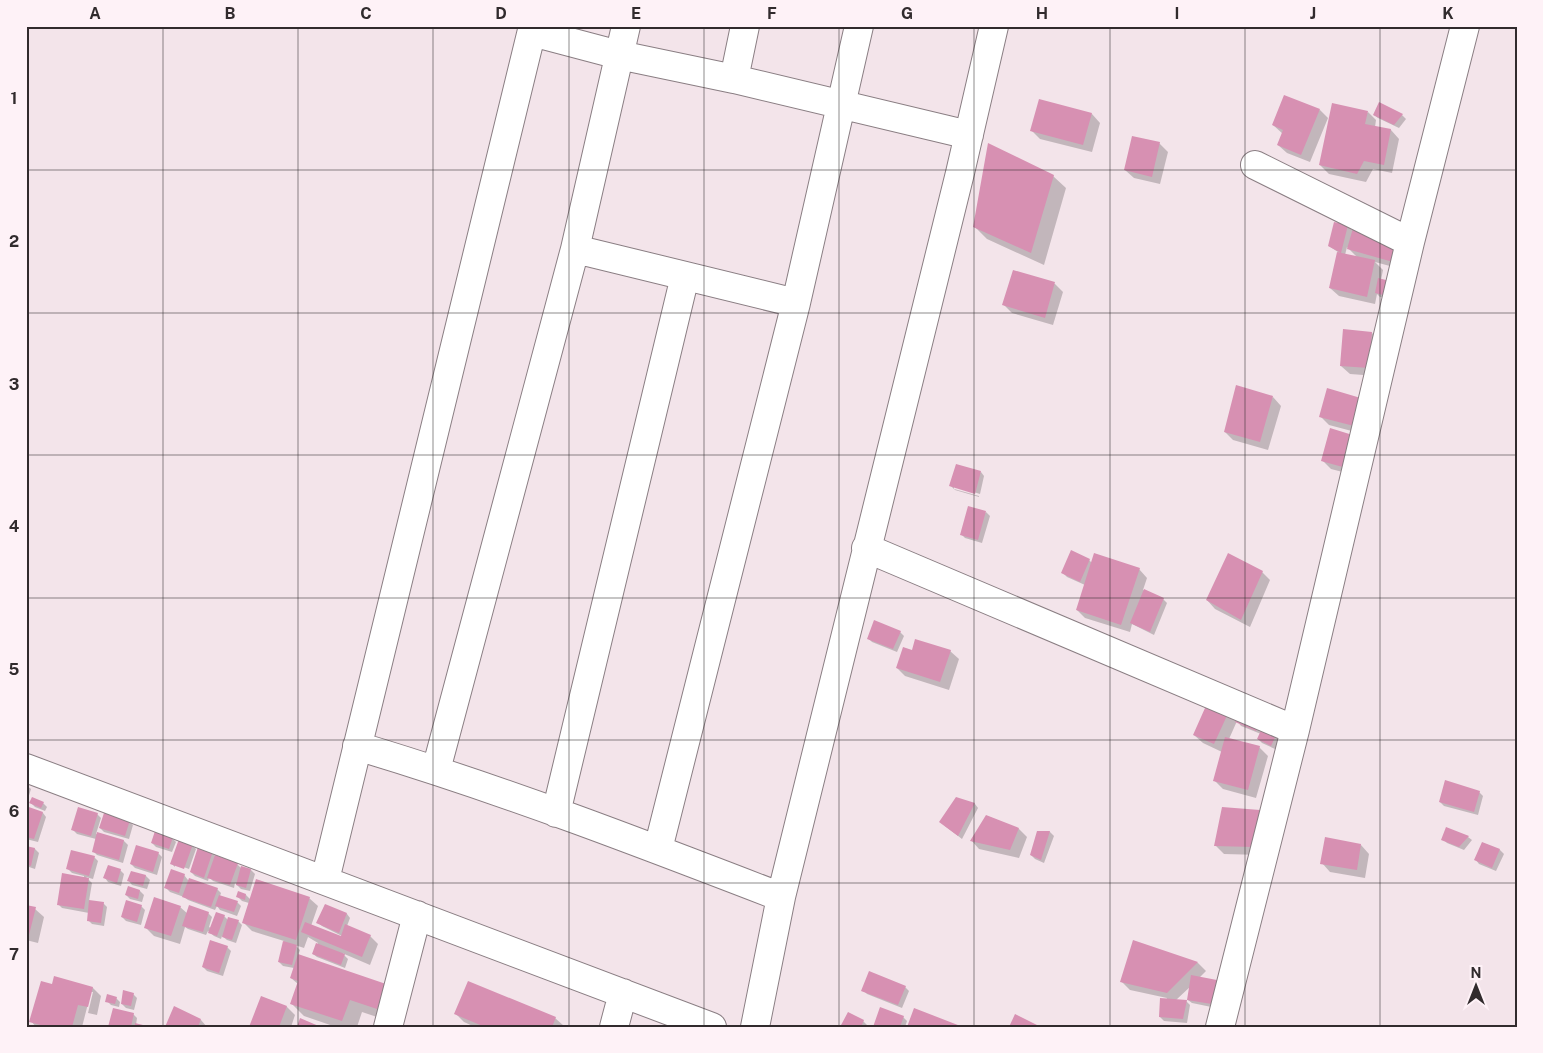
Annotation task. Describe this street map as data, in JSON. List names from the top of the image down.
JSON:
{
  "north": "top",
  "grid": {
    "columns": [
      "A",
      "B",
      "C",
      "D",
      "E",
      "F",
      "G",
      "H",
      "I",
      "J",
      "K"
    ],
    "rows": [
      "1",
      "2",
      "3",
      "4",
      "5",
      "6",
      "7"
    ]
  }
}
